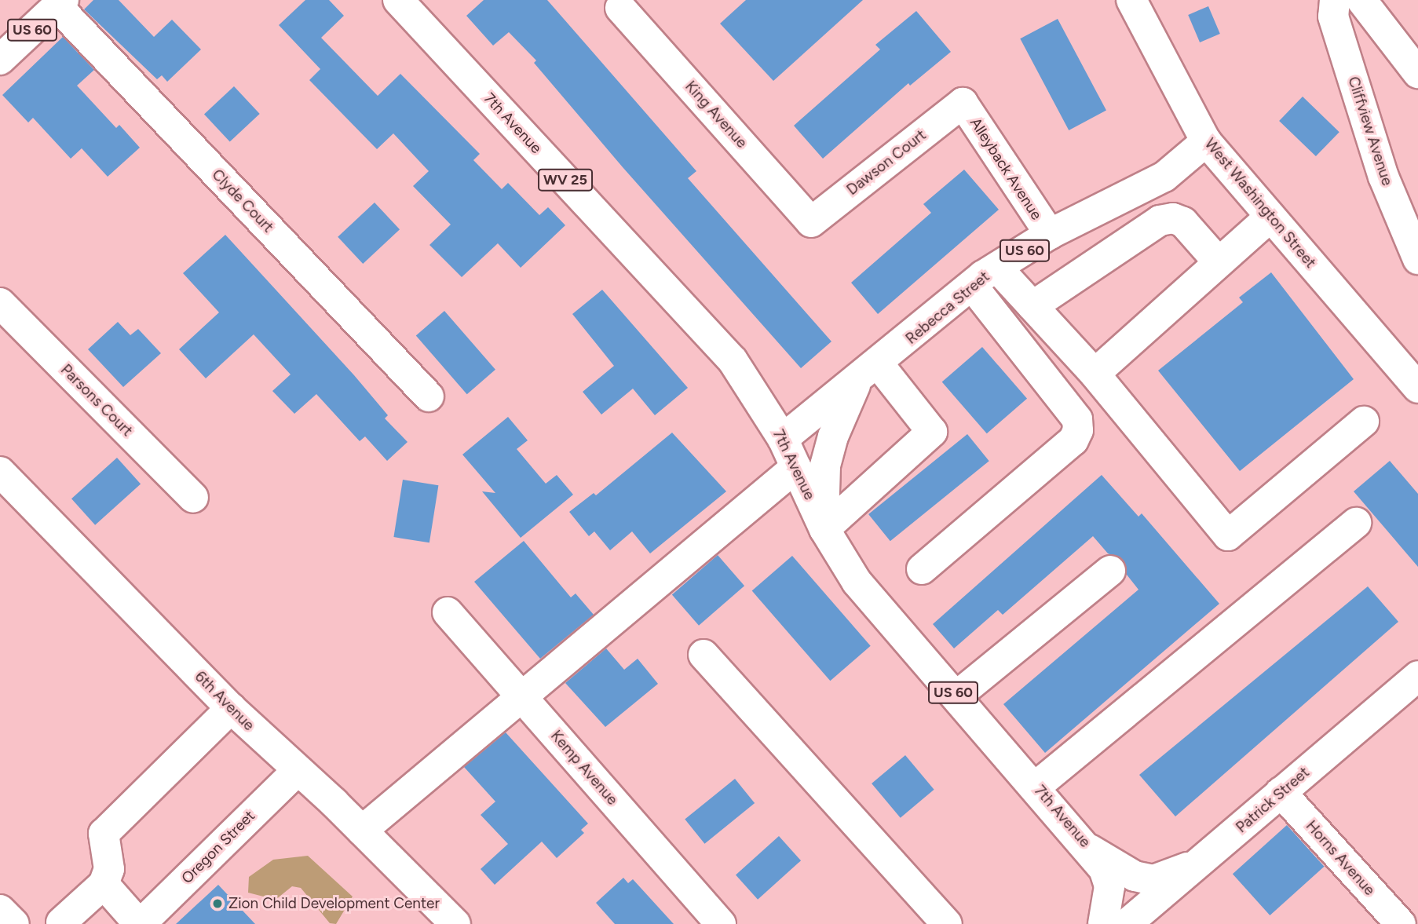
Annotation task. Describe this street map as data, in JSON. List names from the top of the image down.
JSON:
{
  "streets": {
    "street": [
      "US 60",
      "King Avenue",
      "7th Avenue",
      "Cliffview Avenue",
      "Dawson Court",
      "Alleyback Avenue",
      "WV 25",
      "Clyde Court",
      "West Washington Street",
      "Rebecca Street",
      "Parsons Court",
      "6th Avenue",
      "Kemp Avenue",
      "Patrick Street",
      "Oregon Street",
      "Horns Avenue"
    ]
  },
  "crossings": [
    ["US 60", "7th Avenue"],
    ["US 60", "Clyde Court"],
    ["US 60", "Rebecca Street"],
    ["King Avenue", "Dawson Court"],
    ["7th Avenue", "Rebecca Street"],
    ["7th Avenue", "Patrick Street"],
    ["Dawson Court", "Alleyback Avenue"],
    ["Alleyback Avenue", "Rebecca Street"],
    ["West Washington Street", "Rebecca Street"],
    ["6th Avenue", "Oregon Street"],
    ["Patrick Street", "Horns Avenue"]
  ],
  "places": ["Zion Child Development Center"]
}
